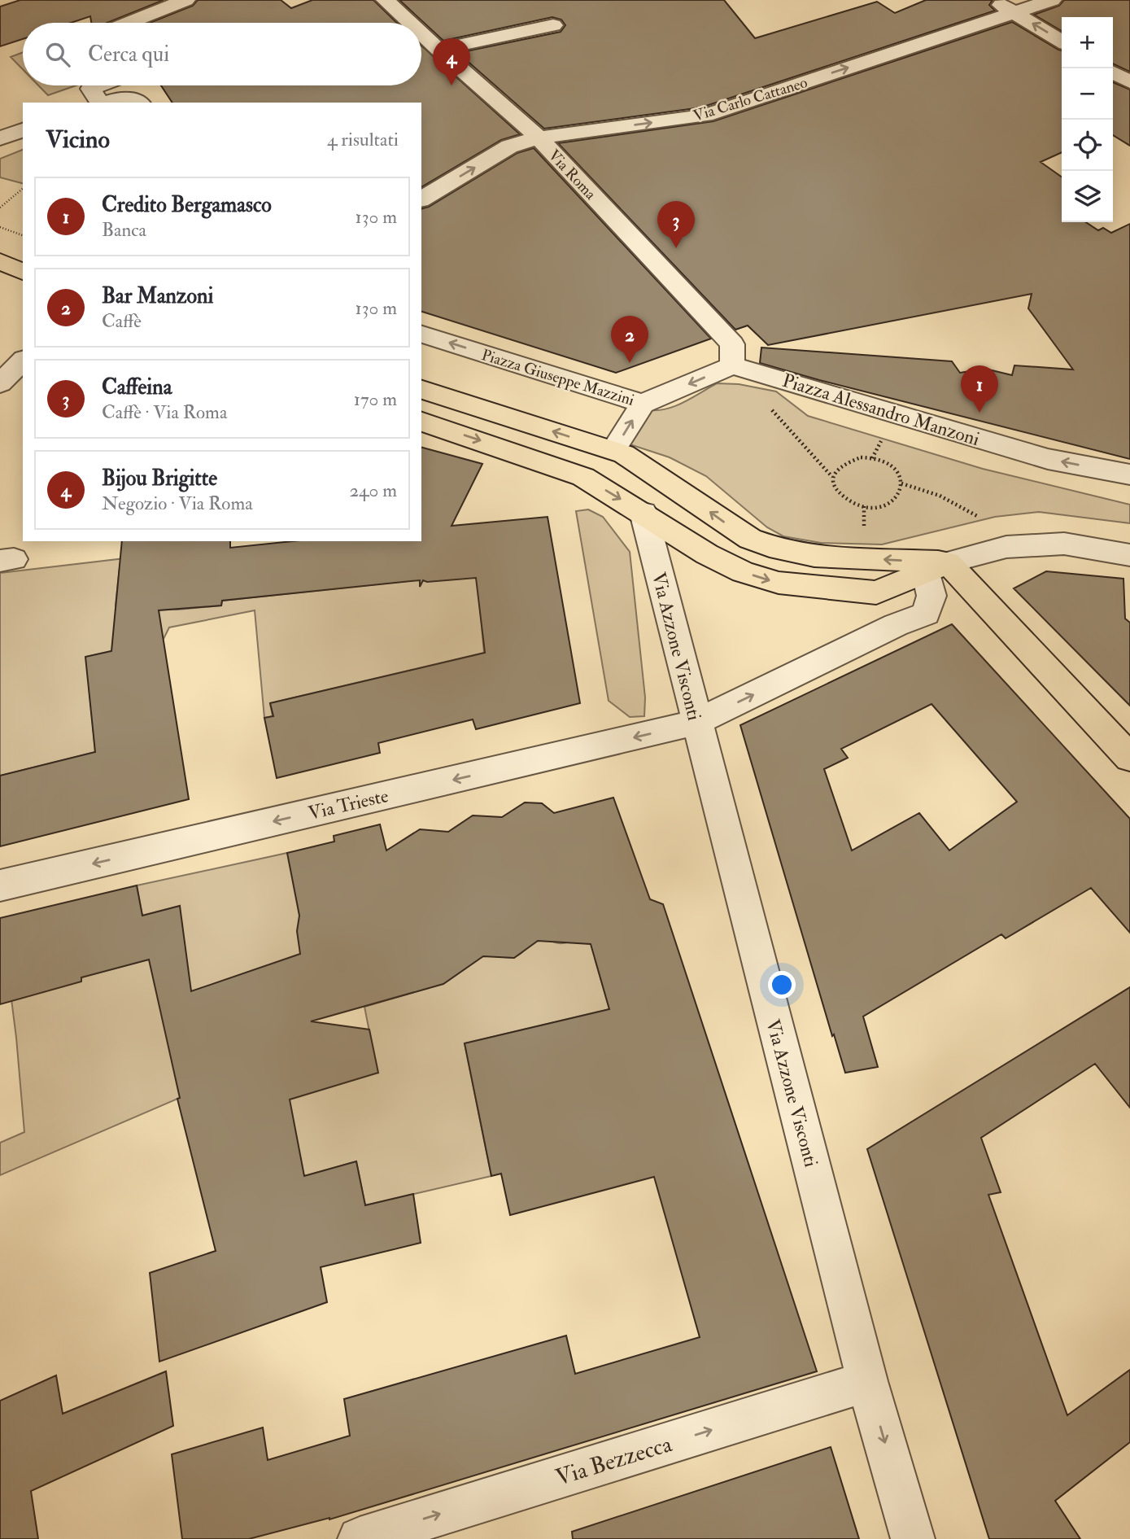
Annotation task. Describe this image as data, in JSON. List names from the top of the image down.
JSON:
{
  "streets": {
    "street": [
      "Via Carlo Cattaneo",
      "Via Roma",
      "Piazza Giuseppe Mazzini",
      "Piazza Alessandro Manzoni",
      "Via Azzone Visconti",
      "Via Trieste",
      "Via Bezzecca"
    ]
  },
  "crossings": [
    ["Via Carlo Cattaneo", "Via Roma"],
    ["Via Roma", "Piazza Alessandro Manzoni"],
    ["Via Azzone Visconti", "Via Trieste"],
    ["Via Azzone Visconti", "Via Bezzecca"]
  ],
  "one_way": ["Via Bezzecca"],
  "page": {
    "map_buttons": ["+", "−"],
    "search": "Cerca qui",
    "pins": [
      "4",
      "3",
      "2",
      "1"
    ],
    "heading": ["Vicino", "4 risultati"],
    "list": [
      {
        "mark": "1",
        "name": "Credito Bergamasco",
        "note": "Banca",
        "value": "130 m"
      },
      {
        "mark": "2",
        "name": "Bar Manzoni",
        "note": "Caffè",
        "value": "130 m"
      },
      {
        "mark": "3",
        "name": "Caffeina",
        "note": "Caffè · Via Roma",
        "value": "170 m"
      },
      {
        "mark": "4",
        "name": "Bijou Brigitte",
        "note": "Negozio · Via Roma",
        "value": "240 m"
      }
    ]
  }
}
